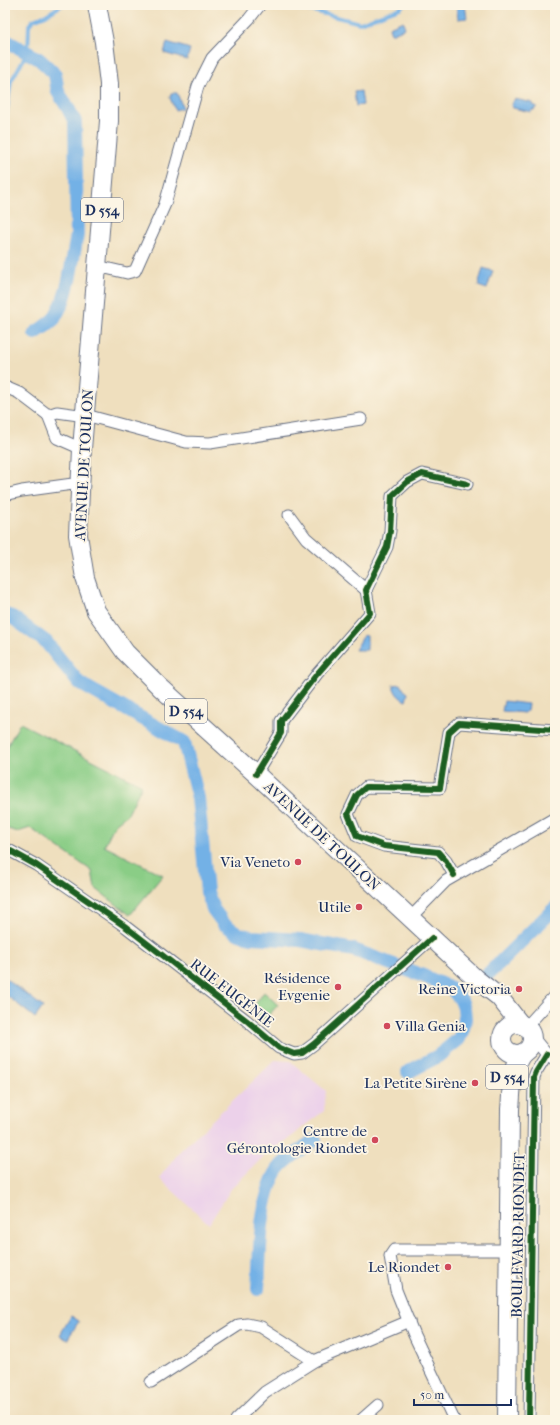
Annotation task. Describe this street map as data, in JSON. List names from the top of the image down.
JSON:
{
  "streets": {
    "main road": ["D 554", "AVENUE DE TOULON"],
    "street": ["RUE EUGÉNIE", "BOULEVARD RIONDET"]
  },
  "crossings": [
    ["D 554", "AVENUE DE TOULON"],
    ["D 554", "BOULEVARD RIONDET"],
    ["AVENUE DE TOULON", "RUE EUGÉNIE"],
    ["AVENUE DE TOULON", "BOULEVARD RIONDET"]
  ],
  "places": [
    "Via Veneto",
    "Utile",
    "Résidence Evgenie",
    "Reine Victoria",
    "Villa Genia",
    "La Petite Sirène",
    "Centre de Gérontologie Riondet",
    "Le Riondet"
  ],
  "scale_bar": "50 m"
}
